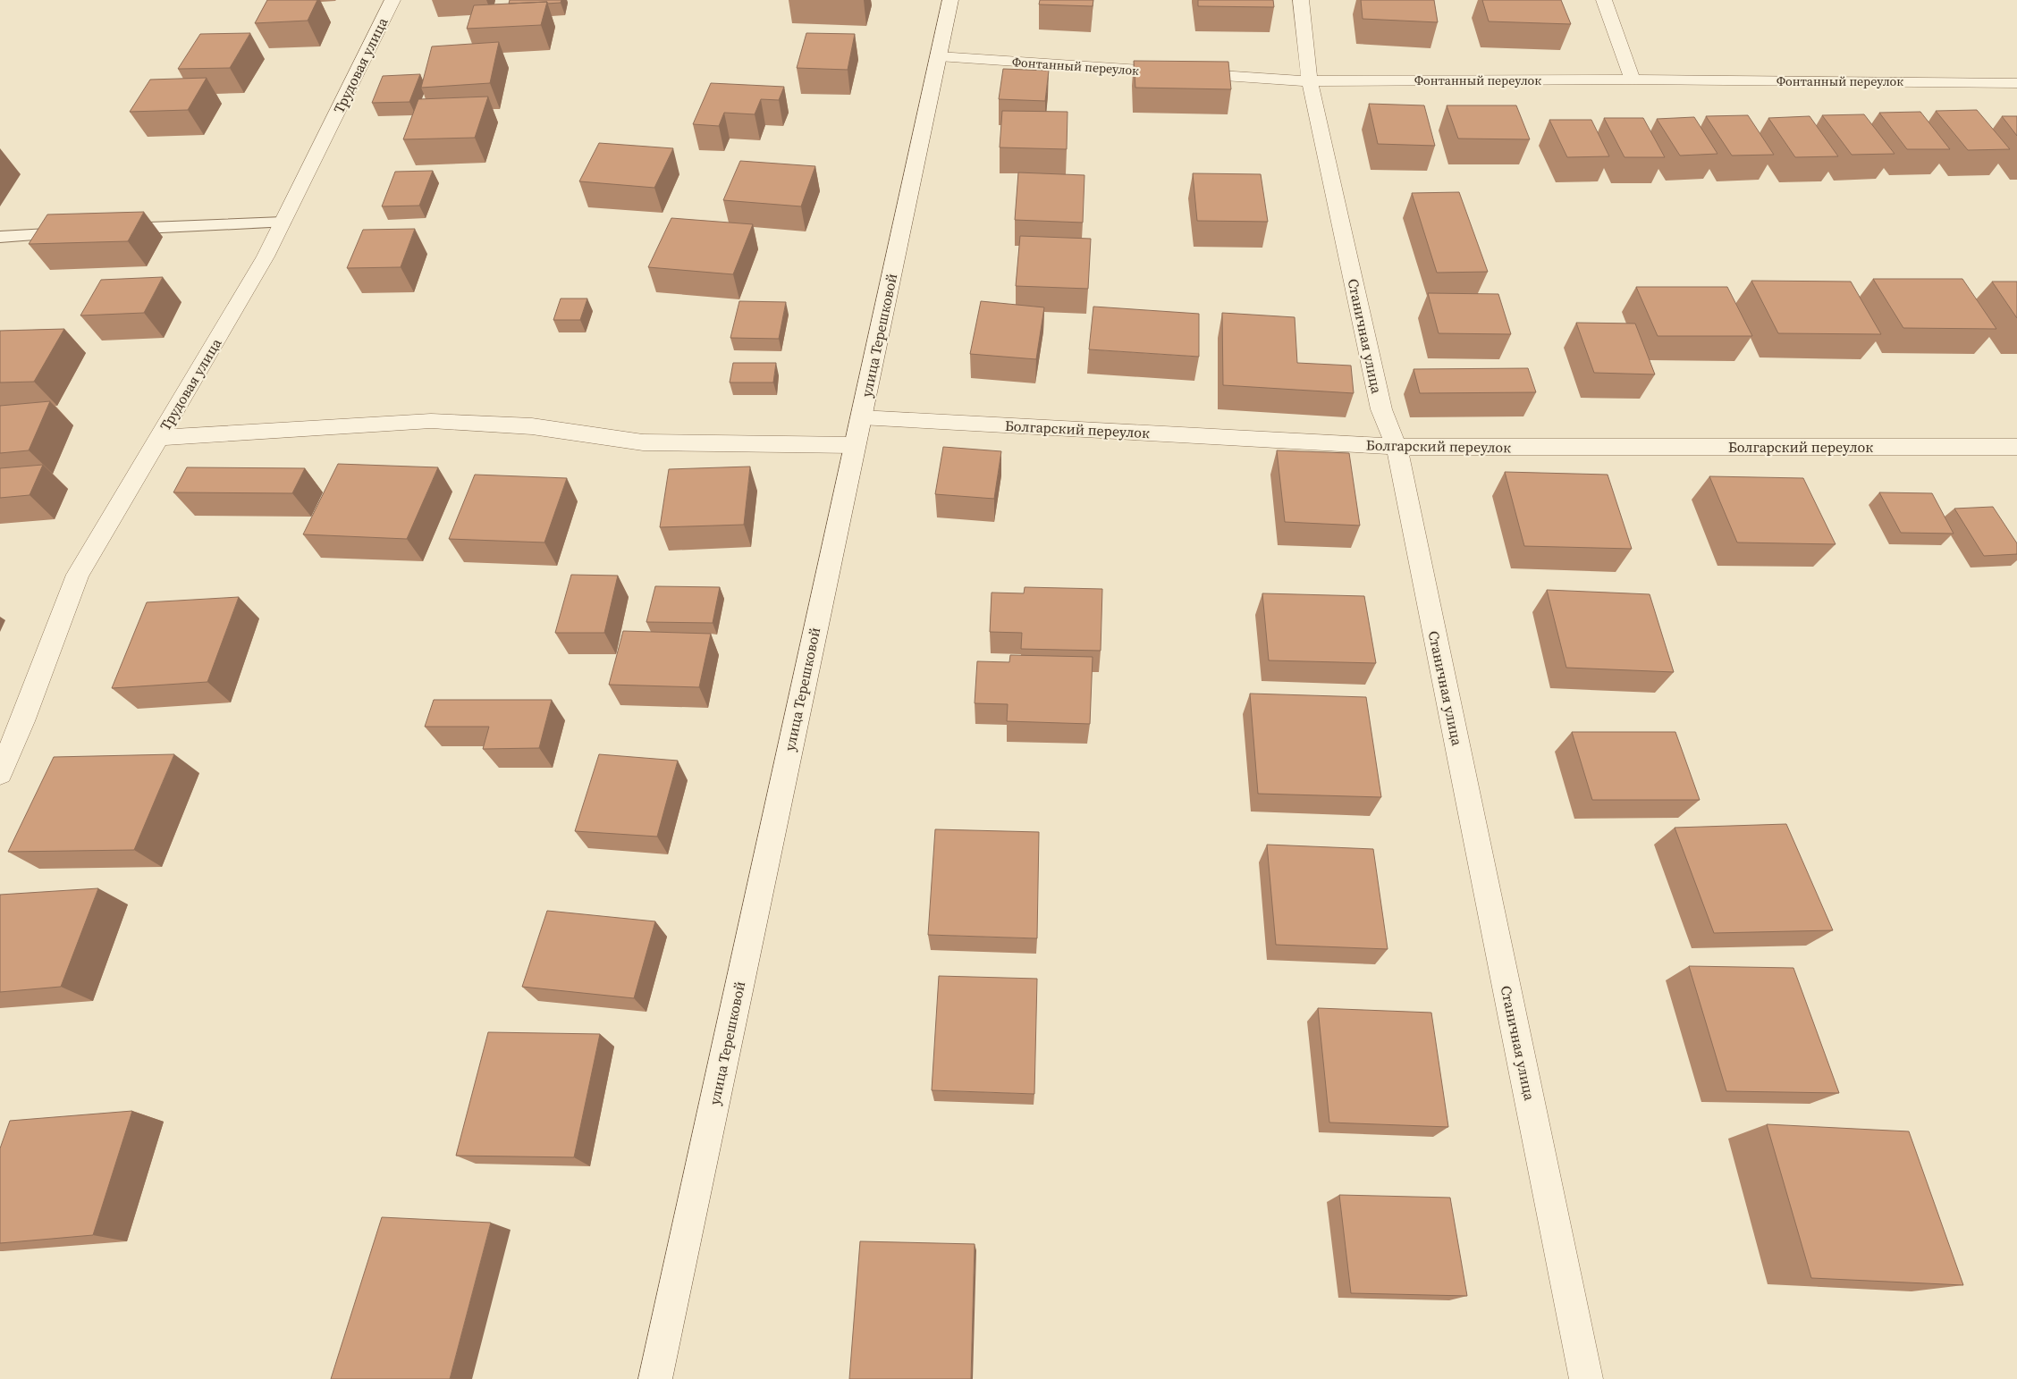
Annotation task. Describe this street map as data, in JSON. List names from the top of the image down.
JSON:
{
  "streets": {
    "street": [
      "Трудовая улица",
      "Фонтанный переулок",
      "улица Терешковой",
      "Станичная улица",
      "Болгарский переулок"
    ]
  },
  "crossings": [
    ["Фонтанный переулок", "улица Терешковой"],
    ["Фонтанный переулок", "Станичная улица"],
    ["улица Терешковой", "Болгарский переулок"],
    ["Станичная улица", "Болгарский переулок"]
  ]
}
